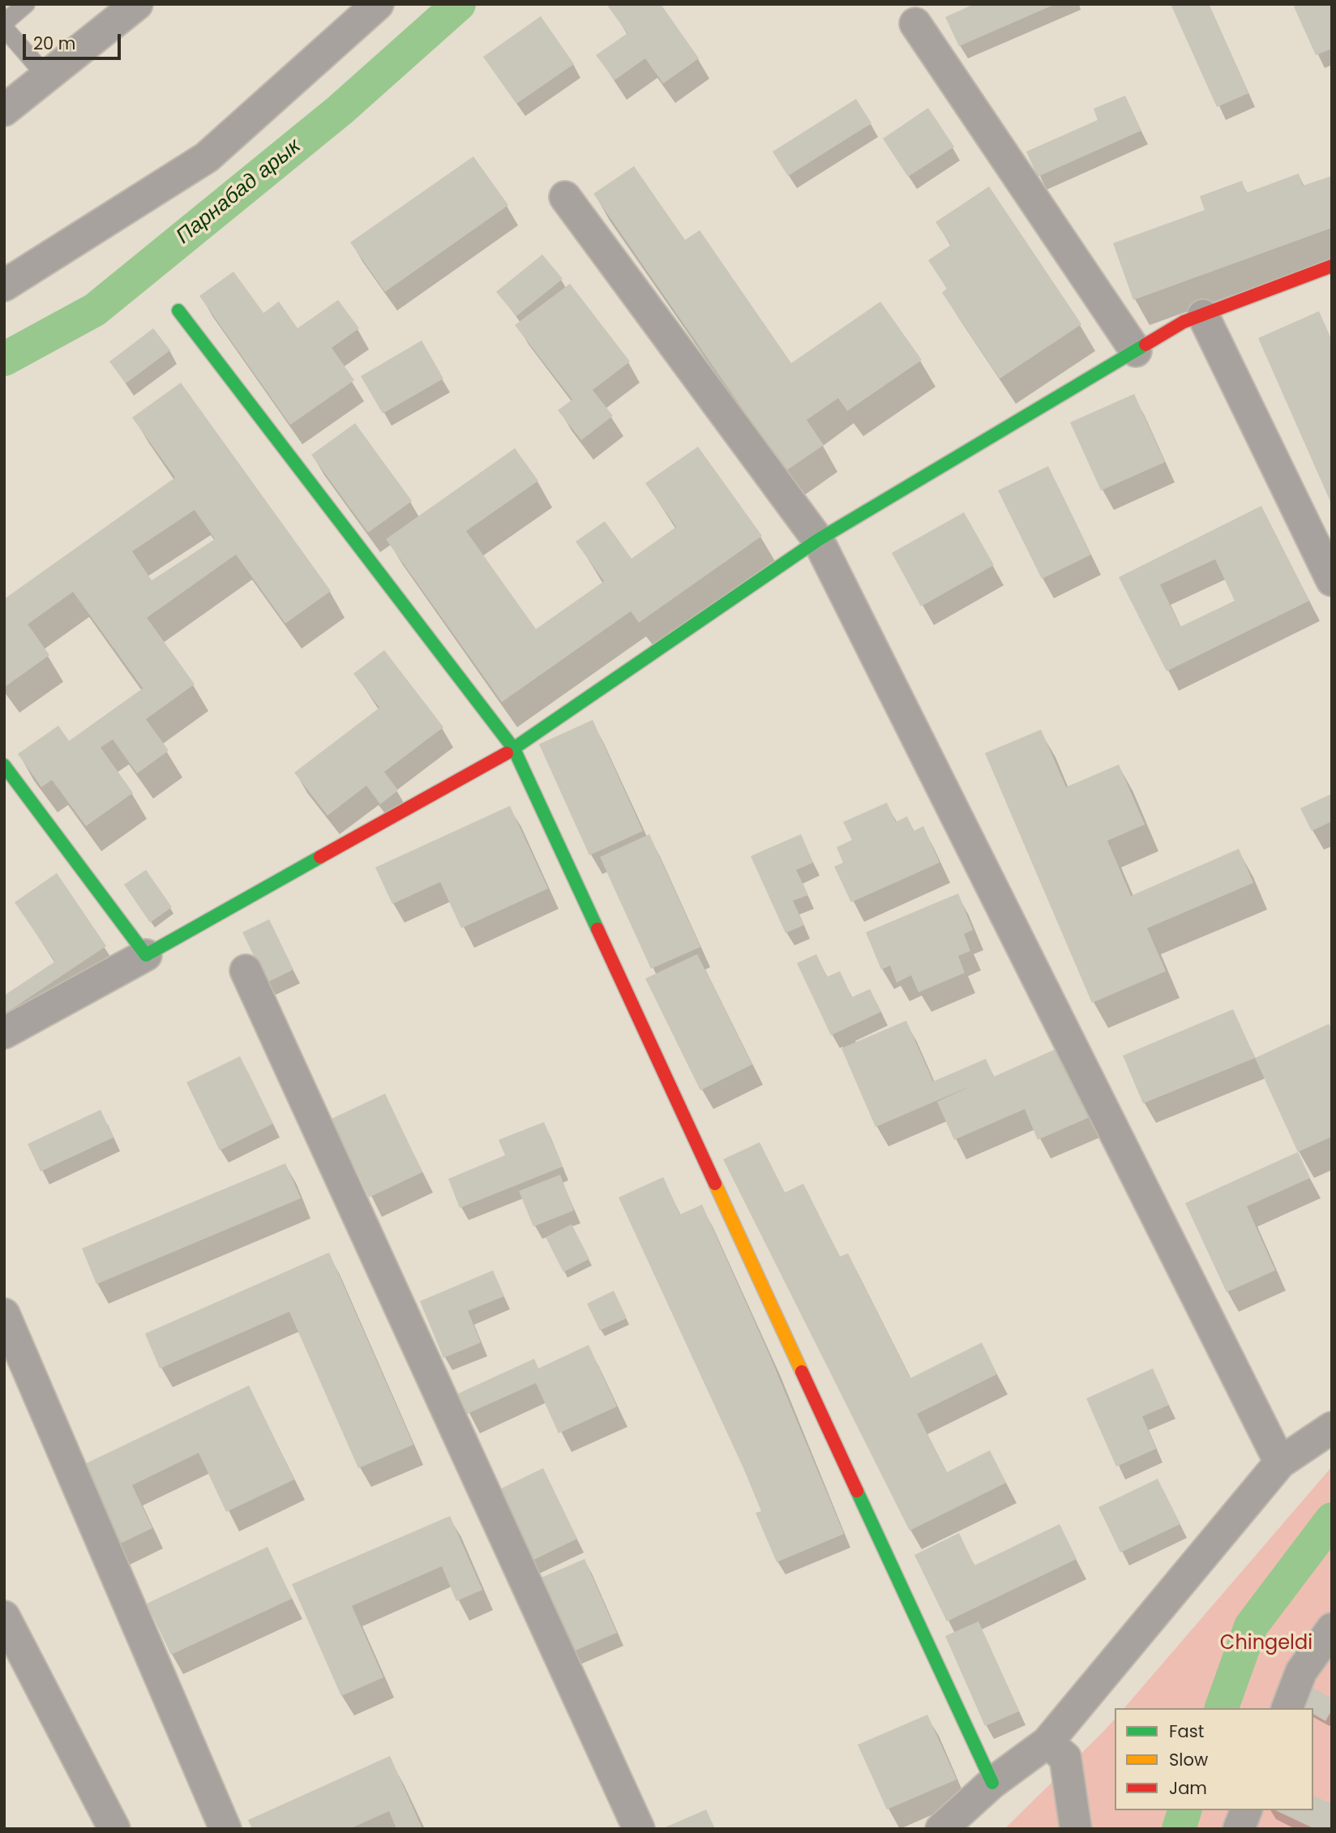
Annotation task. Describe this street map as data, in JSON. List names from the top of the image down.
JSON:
{
  "water": ["Парнабад арык"],
  "parks": ["Chingeldi"],
  "legend": ["Fast", "Slow", "Jam"],
  "scale_bar": "20 m"
}
